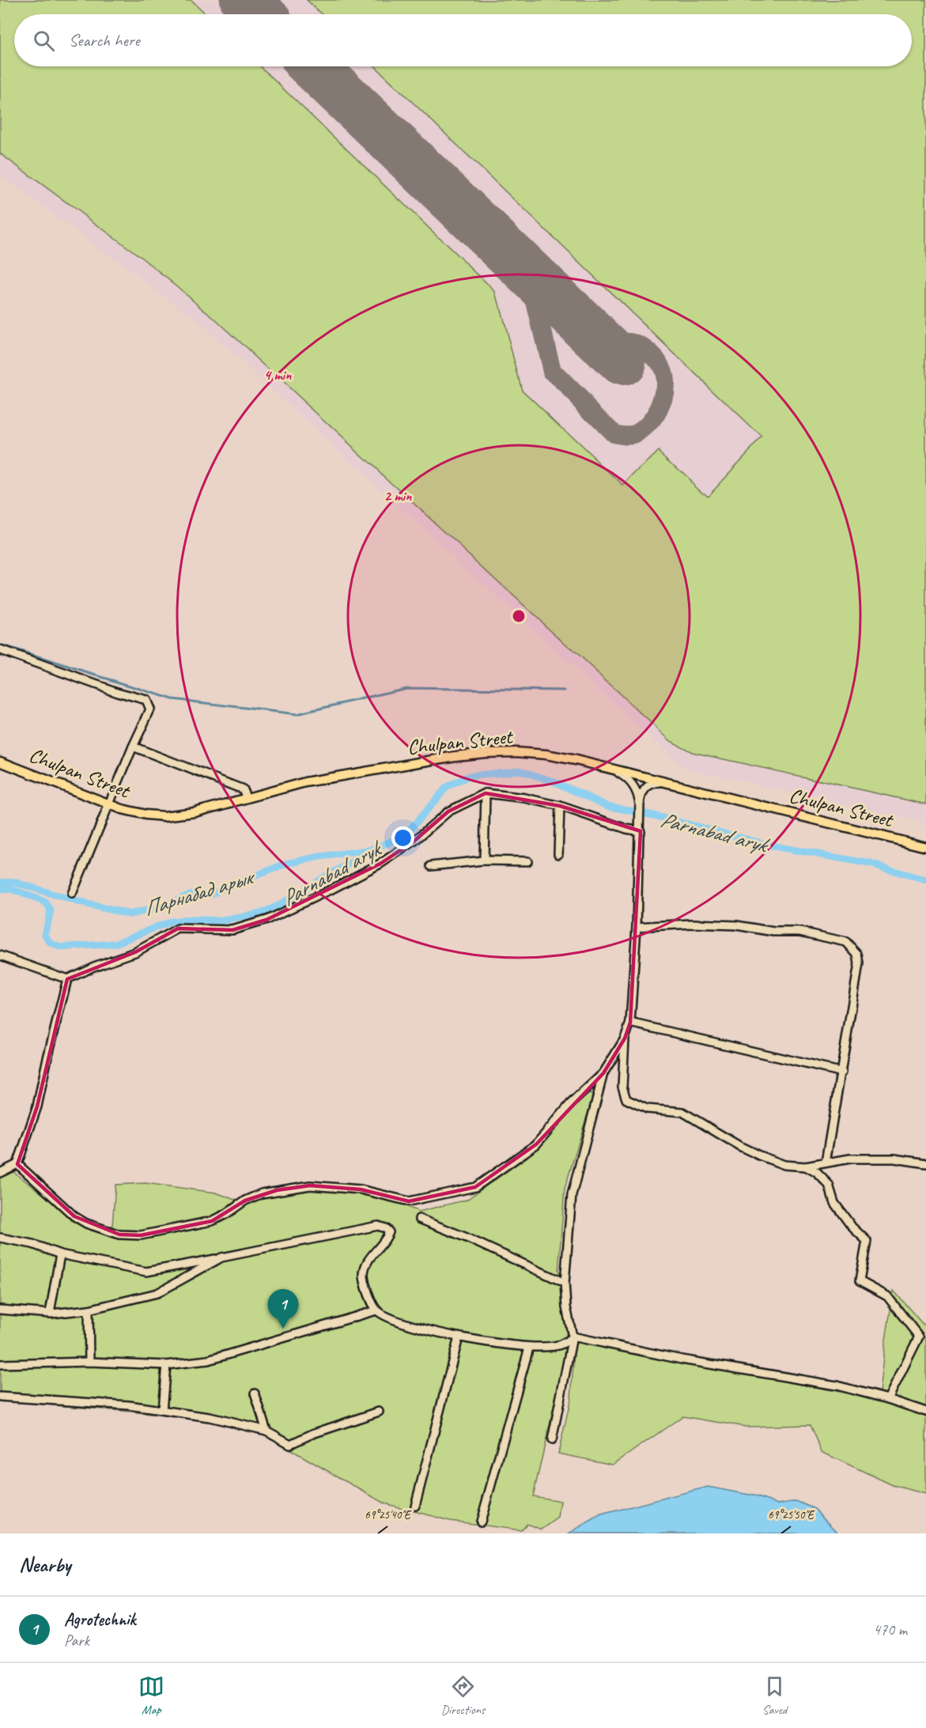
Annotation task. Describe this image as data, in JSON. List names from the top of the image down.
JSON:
{
  "streets": {
    "main road": ["Chulpan Street"]
  },
  "water": ["Parnabad aryk", "Парнабад арык"],
  "page": {
    "search": "Search here",
    "pins": "1",
    "heading": "Nearby",
    "list": [
      {
        "mark": "1",
        "name": "Agrotechnik",
        "note": "Park",
        "value": "470 m"
      }
    ],
    "nav": ["Map", "Directions", "Saved"]
  },
  "coordinates": ["69°25'40\"E", "69°25'50\"E"],
  "rings": ["4 min", "2 min"]
}
